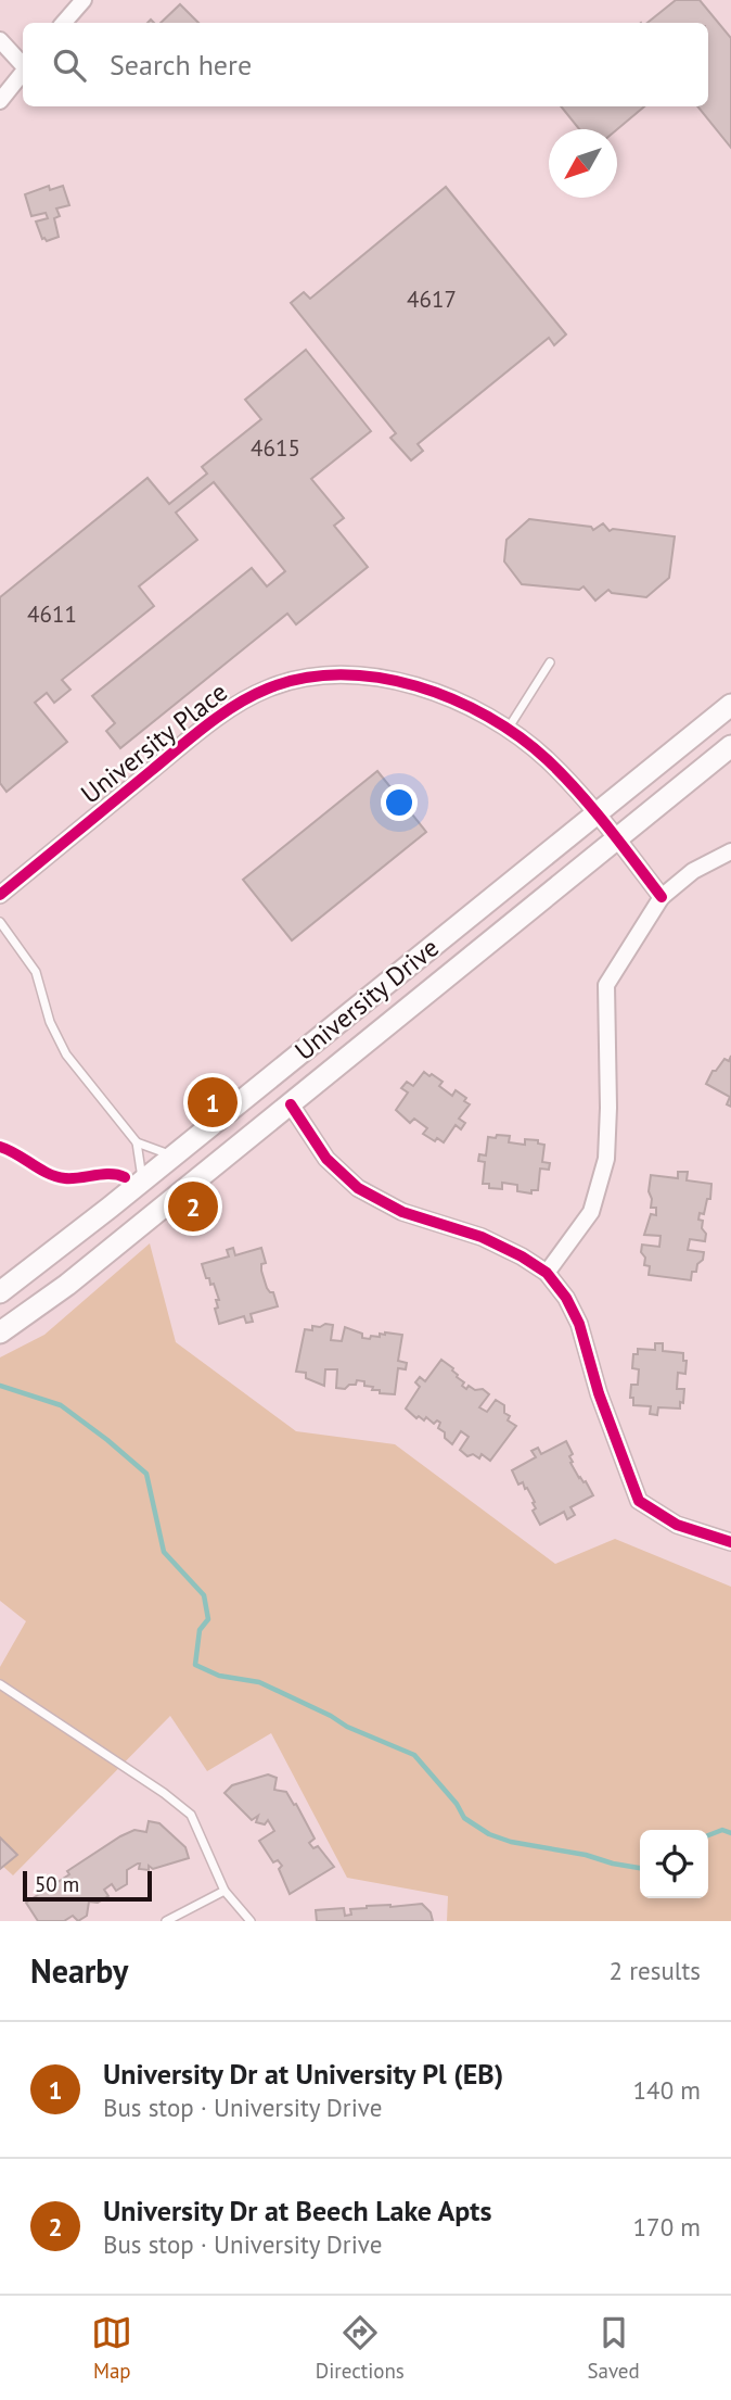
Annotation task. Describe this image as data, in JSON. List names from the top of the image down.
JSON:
{
  "streets": {
    "main road": ["University Drive"],
    "street": ["University Place"]
  },
  "crossings": [
    ["University Place", "University Drive"]
  ],
  "house_numbers": ["4617", "4615", "4611"],
  "scale_bar": "50 m",
  "north": "bottom left",
  "page": {
    "search": "Search here",
    "pins": ["1", "2"],
    "scale": "50 m",
    "heading": ["Nearby", "2 results"],
    "list": [
      {
        "mark": "1",
        "name": "University Dr at University Pl (EB)",
        "note": "Bus stop · University Drive",
        "value": "140 m"
      },
      {
        "mark": "2",
        "name": "University Dr at Beech Lake Apts",
        "note": "Bus stop · University Drive",
        "value": "170 m"
      }
    ],
    "nav": ["Map", "Directions", "Saved"]
  }
}
